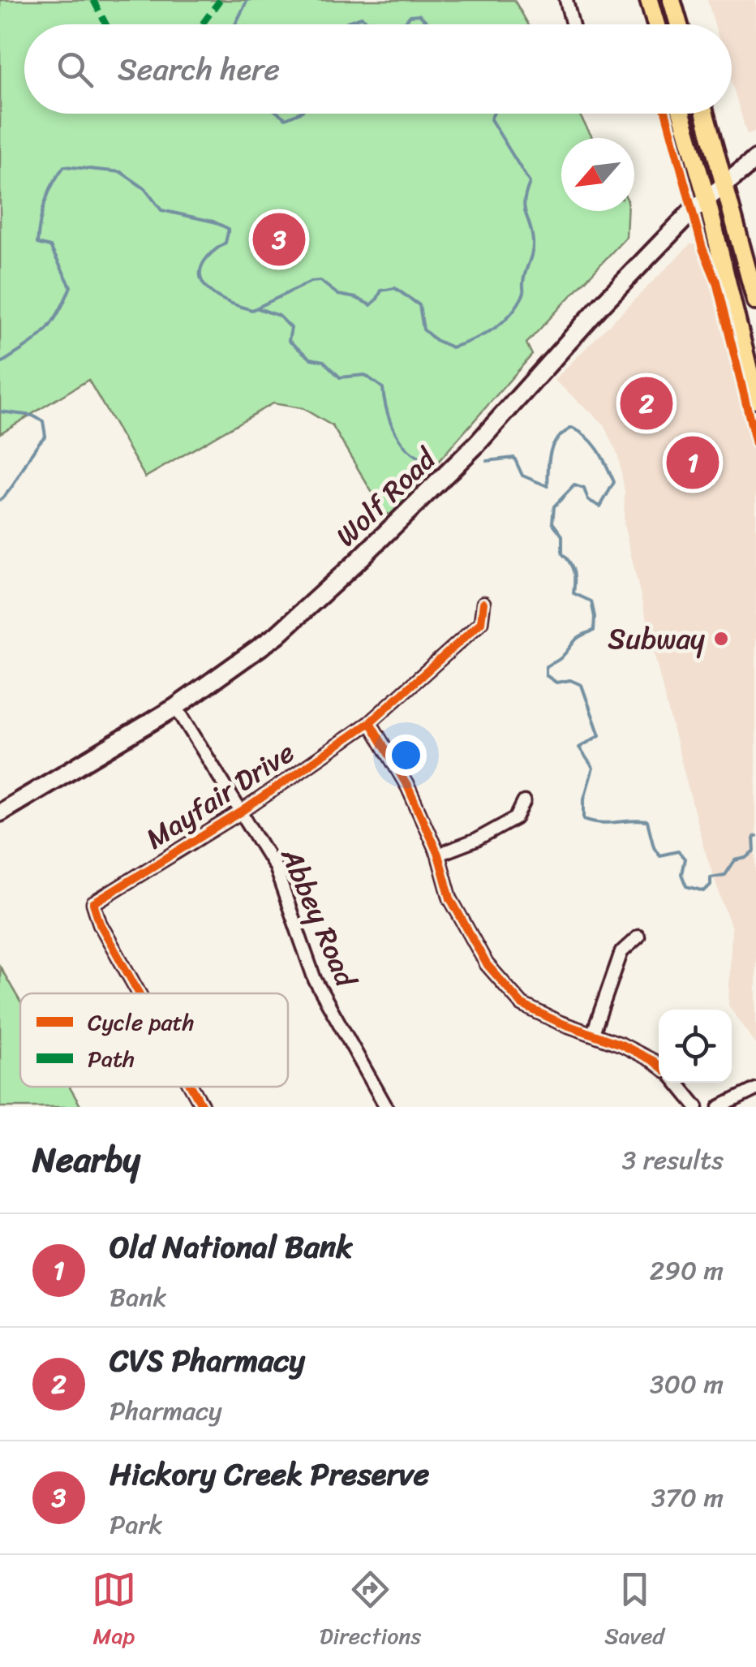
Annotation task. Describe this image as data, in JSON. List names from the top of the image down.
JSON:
{
  "streets": {
    "main road": ["Wolf Road"],
    "street": ["Mayfair Drive", "Abbey Road"]
  },
  "crossings": [
    ["Wolf Road", "Abbey Road"],
    ["Mayfair Drive", "Abbey Road"]
  ],
  "places": ["Subway"],
  "legend": ["Cycle path", "Path"],
  "north": "bottom left",
  "page": {
    "search": "Search here",
    "pins": ["3", "2", "1"],
    "heading": ["Nearby", "3 results"],
    "list": [
      {
        "mark": "1",
        "name": "Old National Bank",
        "note": "Bank",
        "value": "290 m"
      },
      {
        "mark": "2",
        "name": "CVS Pharmacy",
        "note": "Pharmacy",
        "value": "300 m"
      },
      {
        "mark": "3",
        "name": "Hickory Creek Preserve",
        "note": "Park",
        "value": "370 m"
      }
    ],
    "nav": ["Map", "Directions", "Saved"]
  }
}
